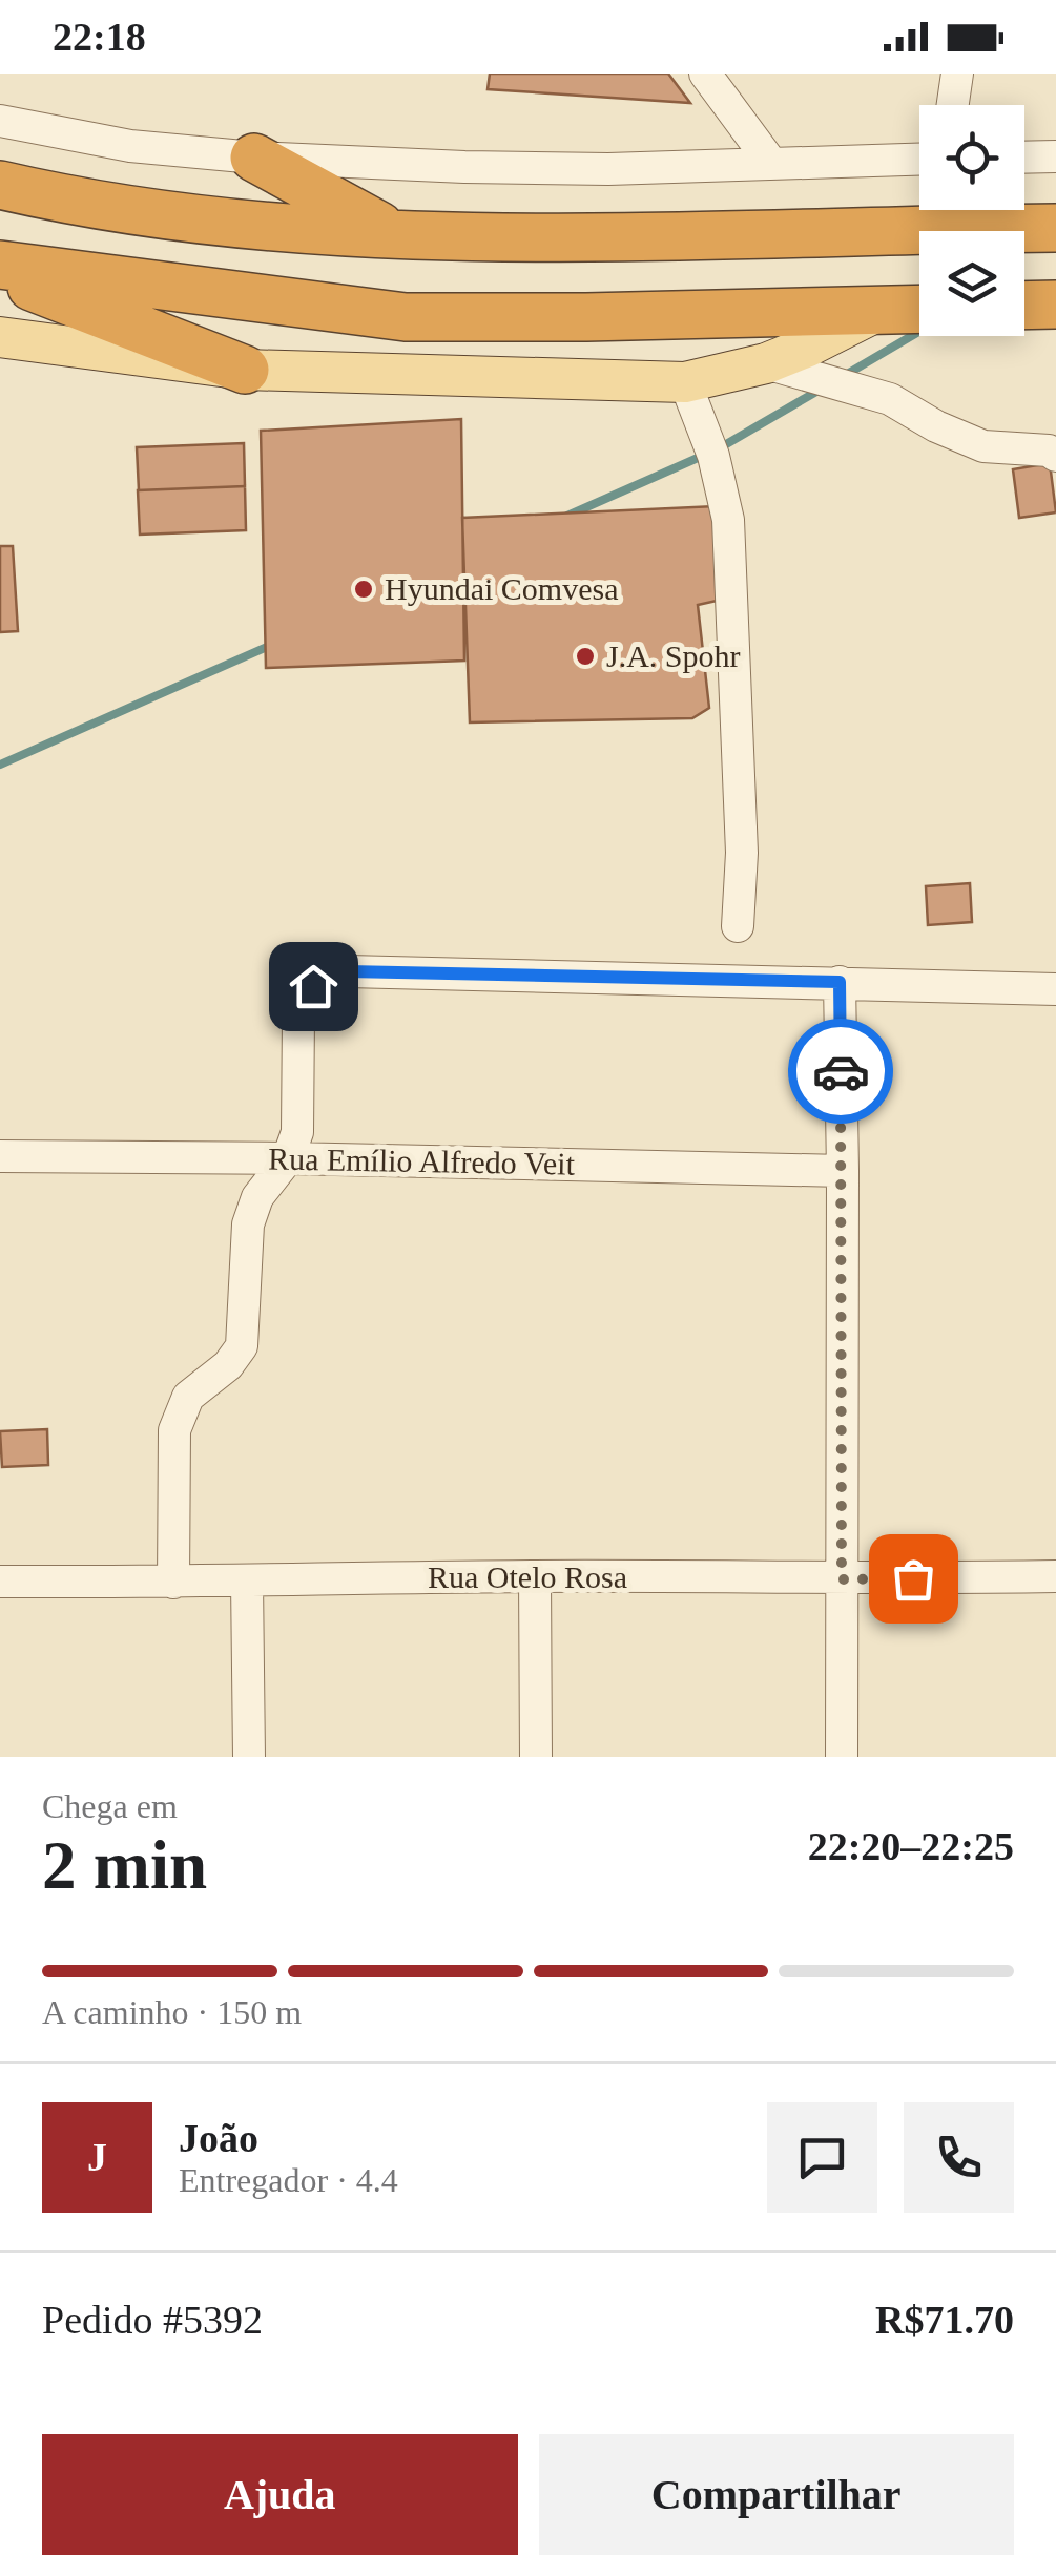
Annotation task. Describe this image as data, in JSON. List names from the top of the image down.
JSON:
{
  "streets": {
    "street": ["Rua Emílio Alfredo Veit", "Rua Otelo Rosa"]
  },
  "places": ["Hyundai Comvesa", "J.A. Spohr"],
  "page": {
    "status": "22:18",
    "heading": ["2 min", "Chega em", "22:20–22:25"],
    "panel": [
      "João",
      "Entregador · 4.4",
      "Pedido #5392",
      "R$71.70"
    ],
    "bar": "A caminho · 150 m",
    "round": "J",
    "buttons": ["Ajuda", "Compartilhar"]
  }
}
